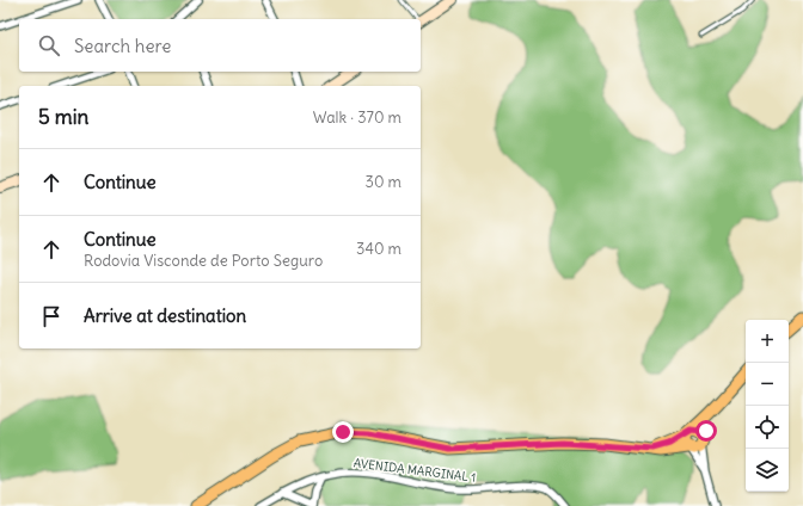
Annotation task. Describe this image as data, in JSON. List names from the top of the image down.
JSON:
{
  "streets": {
    "street": ["AVENIDA MARGINAL 1"]
  },
  "page": {
    "search": "Search here",
    "heading": ["5 min", "Walk · 370 m"],
    "list": [
      ["Continue", "30 m"],
      ["Continue", "Rodovia Visconde de Porto Seguro", "340 m"],
      "Arrive at destination"
    ],
    "map_buttons": ["+", "−"]
  }
}
